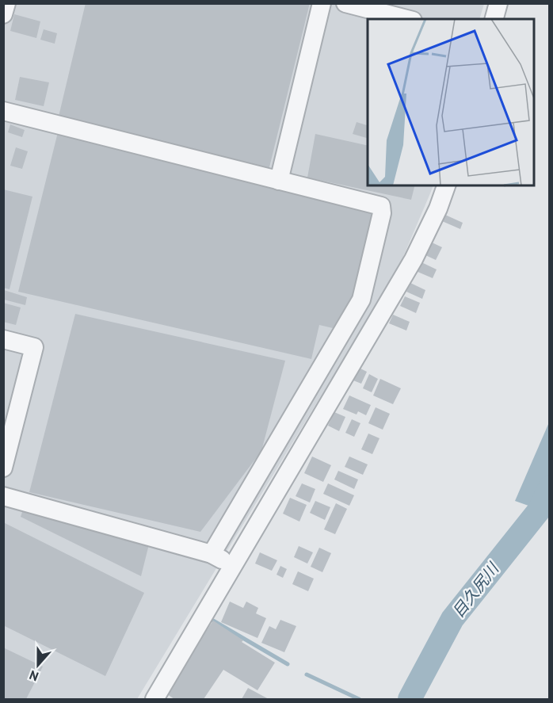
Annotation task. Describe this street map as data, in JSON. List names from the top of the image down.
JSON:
{
  "water": ["目久尻川"],
  "north": "bottom"
}
